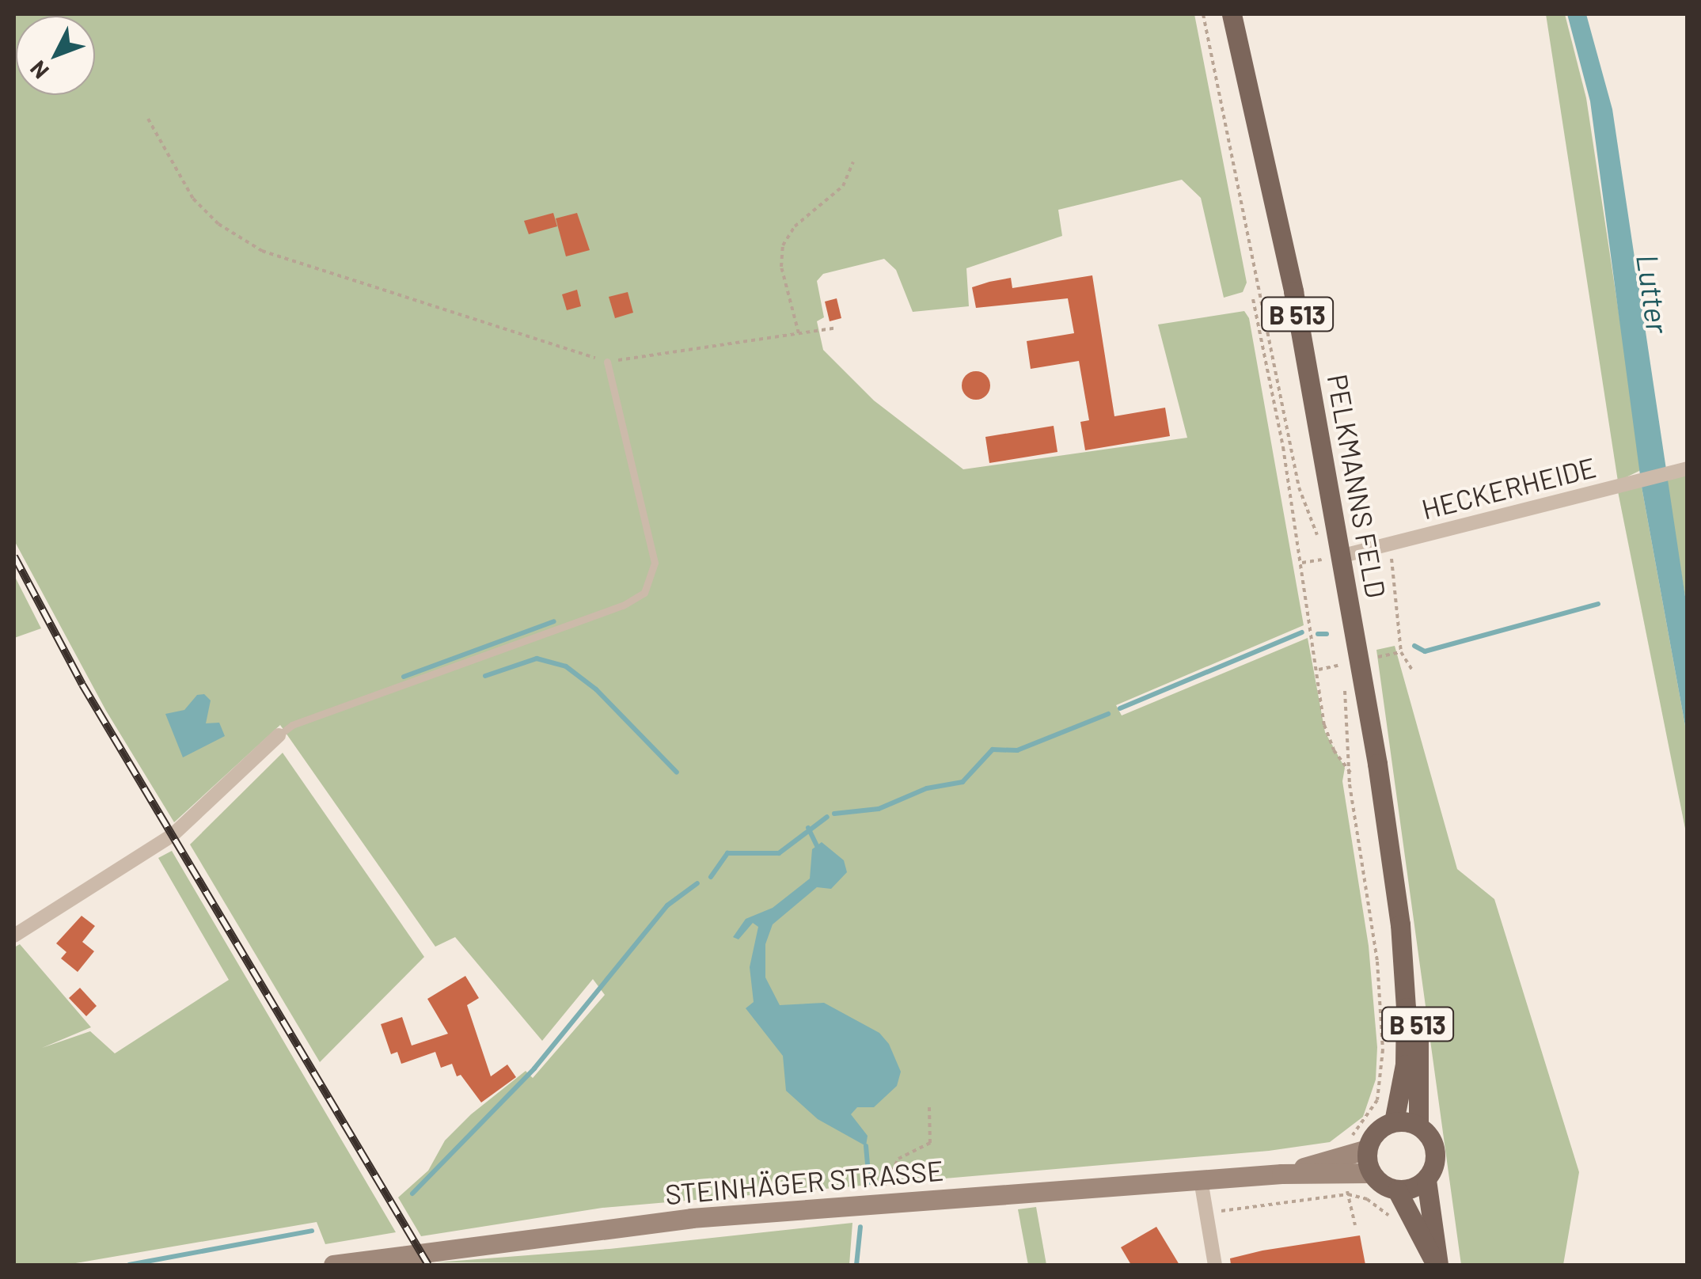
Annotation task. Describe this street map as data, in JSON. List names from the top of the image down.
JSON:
{
  "streets": {
    "main road": ["B 513", "PELKMANNS FELD", "STEINHÄGER STRASSE"],
    "street": ["HECKERHEIDE"]
  },
  "crossings": [
    ["PELKMANNS FELD", "HECKERHEIDE"],
    ["PELKMANNS FELD", "STEINHÄGER STRASSE"]
  ],
  "water": ["Lutter"],
  "north": "bottom left"
}
